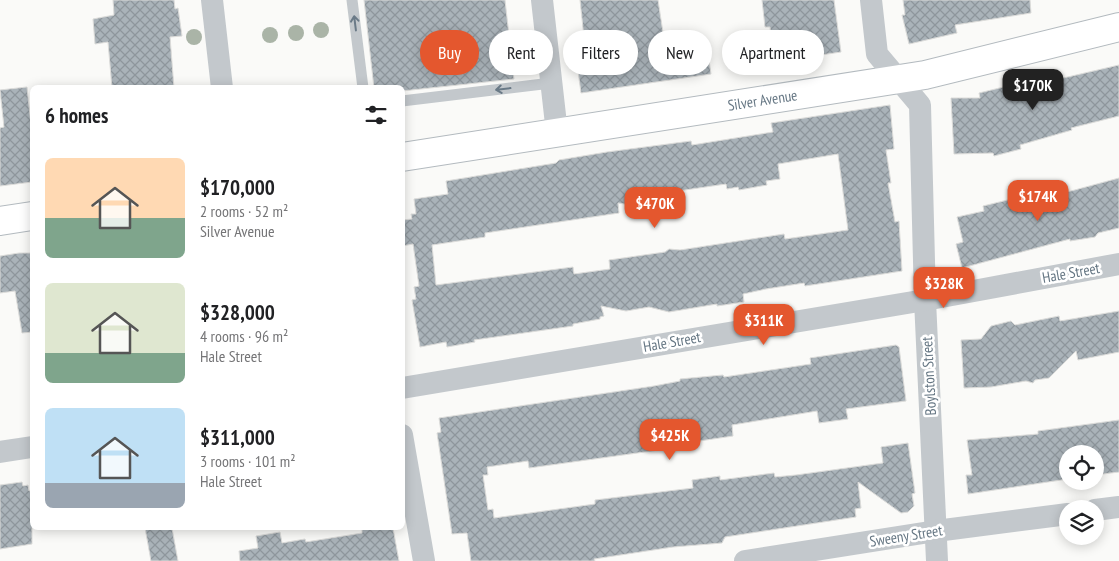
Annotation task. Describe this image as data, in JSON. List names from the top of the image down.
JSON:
{
  "streets": {
    "main road": ["Silver Avenue"],
    "street": ["Hale Street", "Boylston Street", "Sweeny Street"]
  },
  "crossings": [
    ["Silver Avenue", "Boylston Street"],
    ["Hale Street", "Boylston Street"],
    ["Boylston Street", "Sweeny Street"]
  ],
  "page": {
    "chip": [
      "Buy",
      "Rent",
      "Filters",
      "New",
      "Apartment"
    ],
    "price": [
      "$170K",
      "$174K",
      "$470K",
      "$328K",
      "$311K",
      "$425K"
    ],
    "heading": "6 homes",
    "list": [
      {
        "name": "$170,000",
        "note": "2 rooms · 52 m² · Silver Avenue"
      },
      {
        "name": "$328,000",
        "note": "4 rooms · 96 m² · Hale Street"
      },
      {
        "name": "$311,000",
        "note": "3 rooms · 101 m² · Hale Street"
      }
    ]
  }
}
